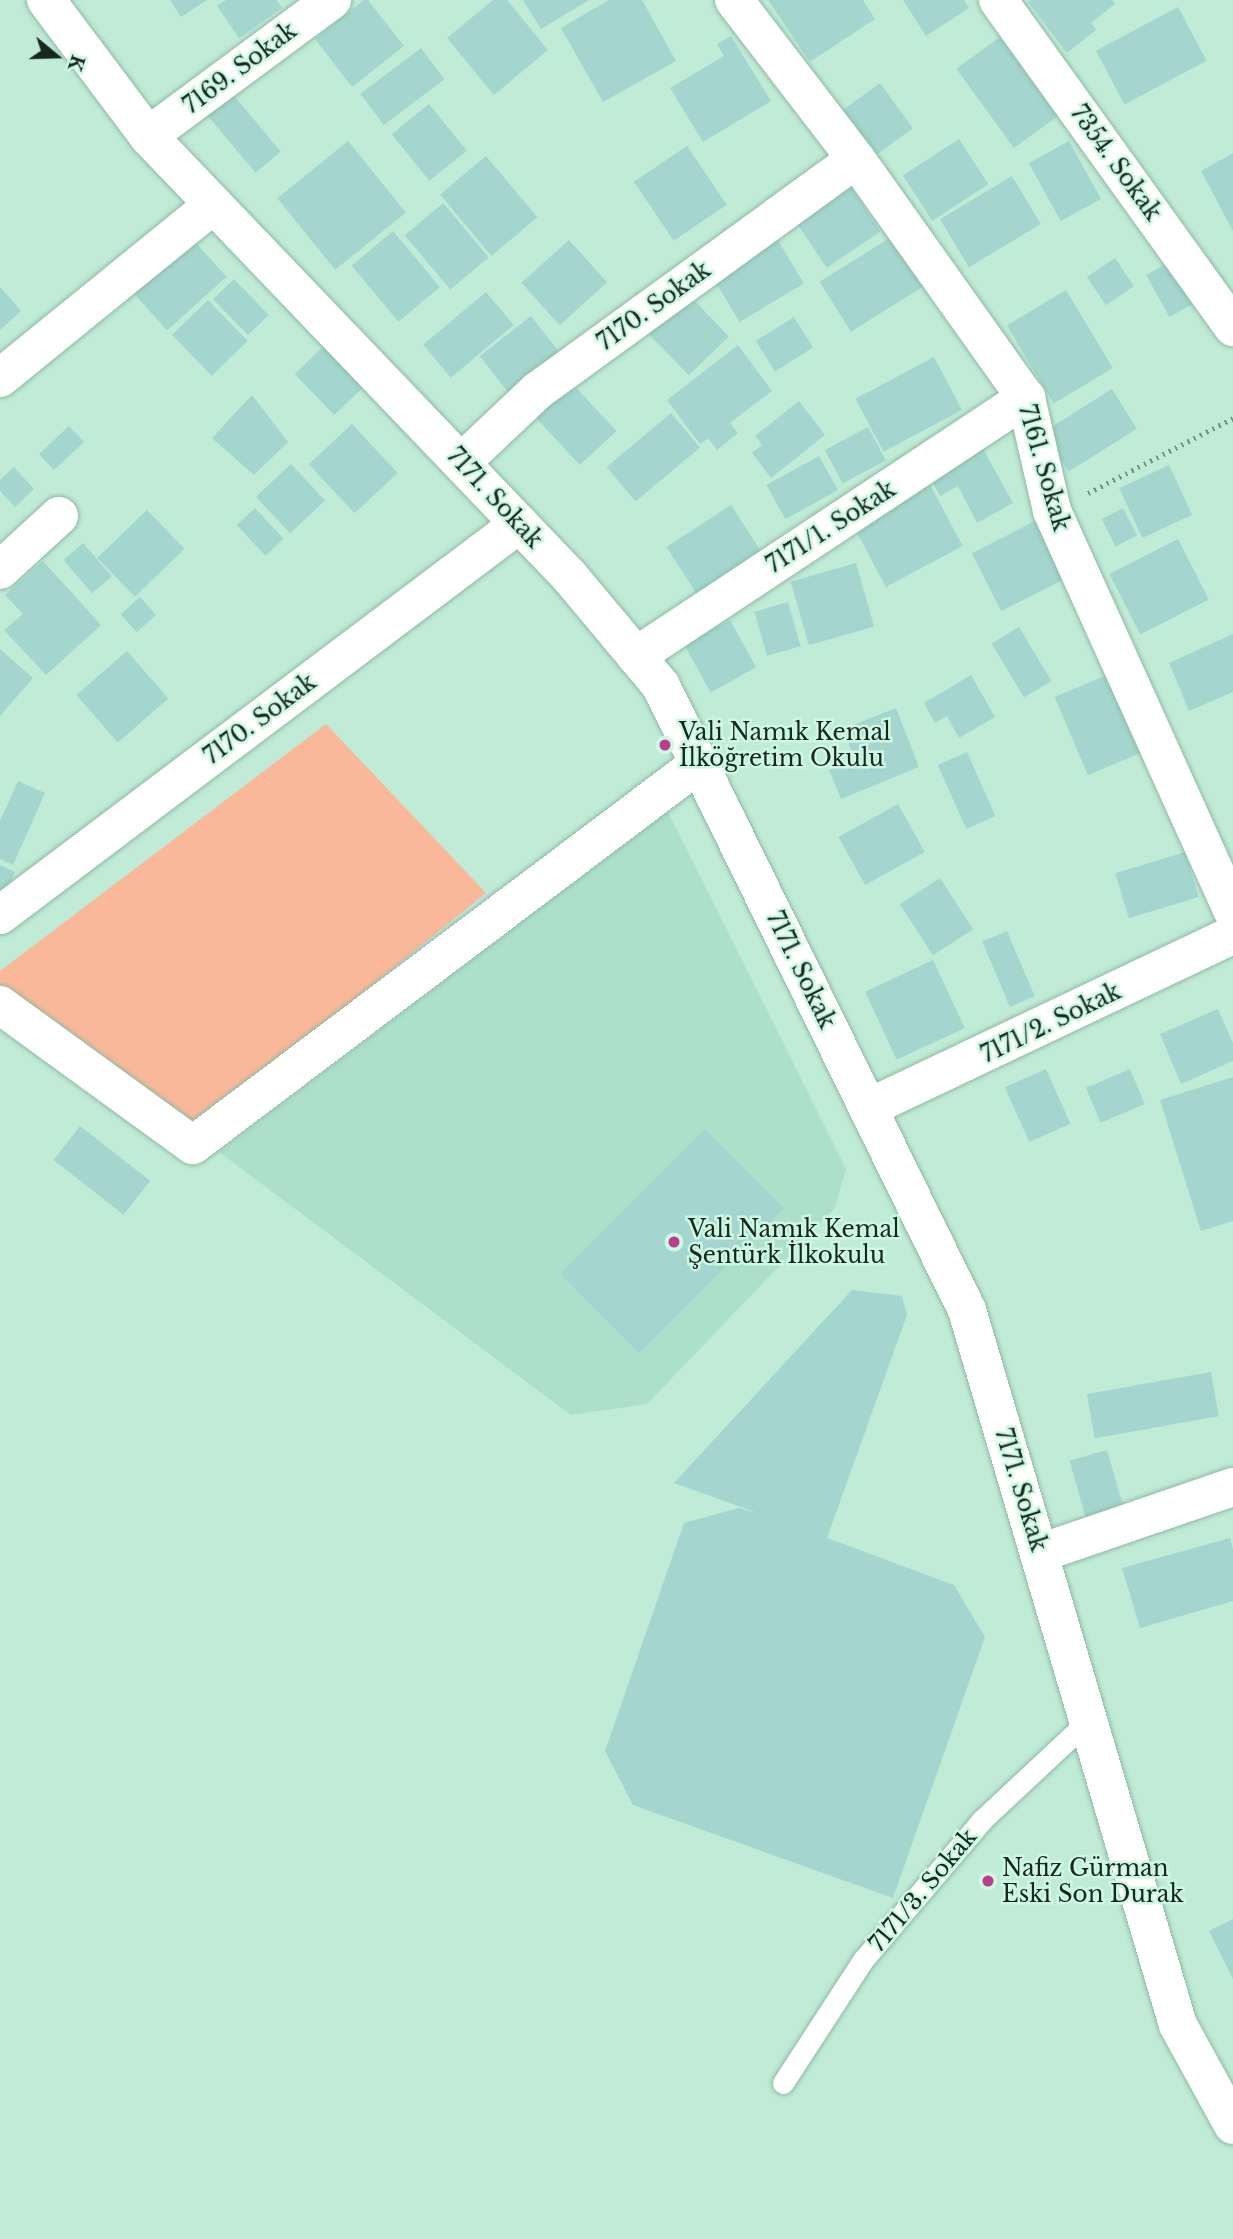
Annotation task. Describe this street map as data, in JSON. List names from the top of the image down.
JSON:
{
  "streets": {
    "street": [
      "7169. Sokak",
      "7354. Sokak",
      "7170. Sokak",
      "7161. Sokak",
      "7171. Sokak",
      "7171/1. Sokak",
      "7171/2. Sokak"
    ],
    "lane": ["7171/3. Sokak"]
  },
  "crossings": [
    ["7169. Sokak", "7171. Sokak"],
    ["7170. Sokak", "7161. Sokak"],
    ["7170. Sokak", "7171. Sokak"],
    ["7161. Sokak", "7171/1. Sokak"],
    ["7171. Sokak", "7171/1. Sokak"],
    ["7171. Sokak", "7171/2. Sokak"],
    ["7171. Sokak", "7171/3. Sokak"]
  ],
  "places": ["Vali Namık Kemal İlköğretim Okulu", "Vali Namık Kemal Şentürk İlkokulu", "Nafiz Gürman Eski Son Durak"],
  "north": "right"
}
